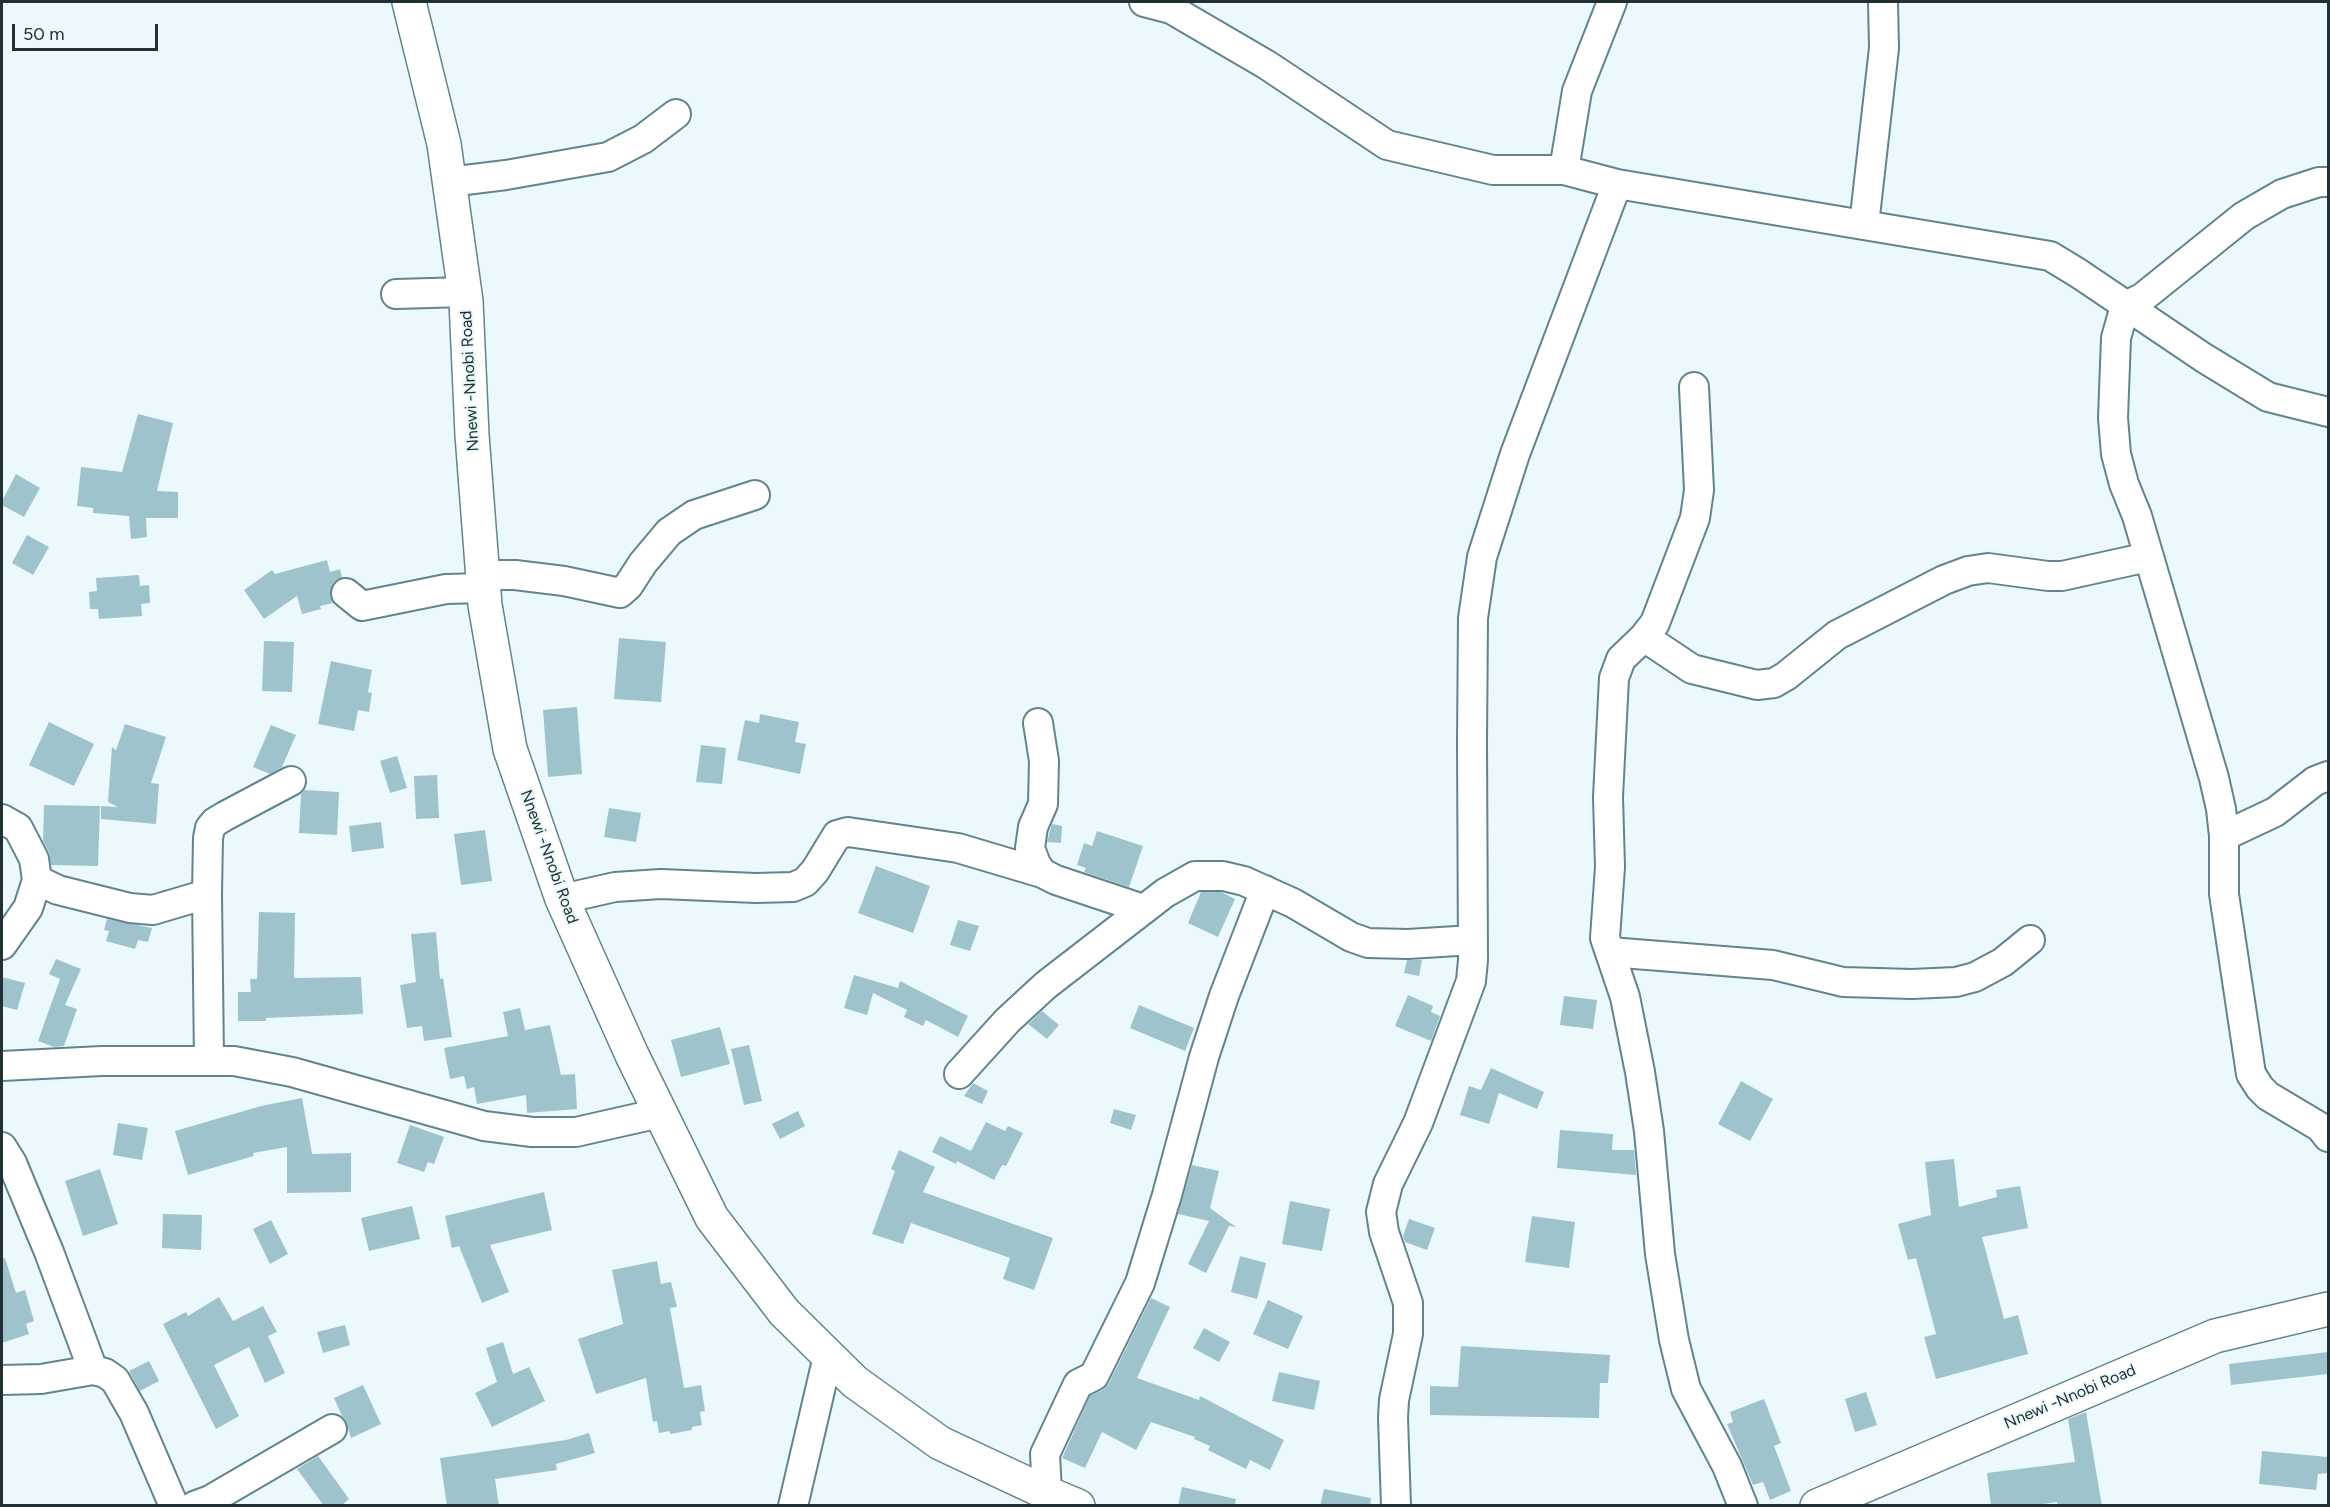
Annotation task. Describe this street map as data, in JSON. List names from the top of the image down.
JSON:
{
  "streets": {
    "main road": ["Nnewi -Nnobi Road"]
  },
  "scale_bar": "50 m"
}
